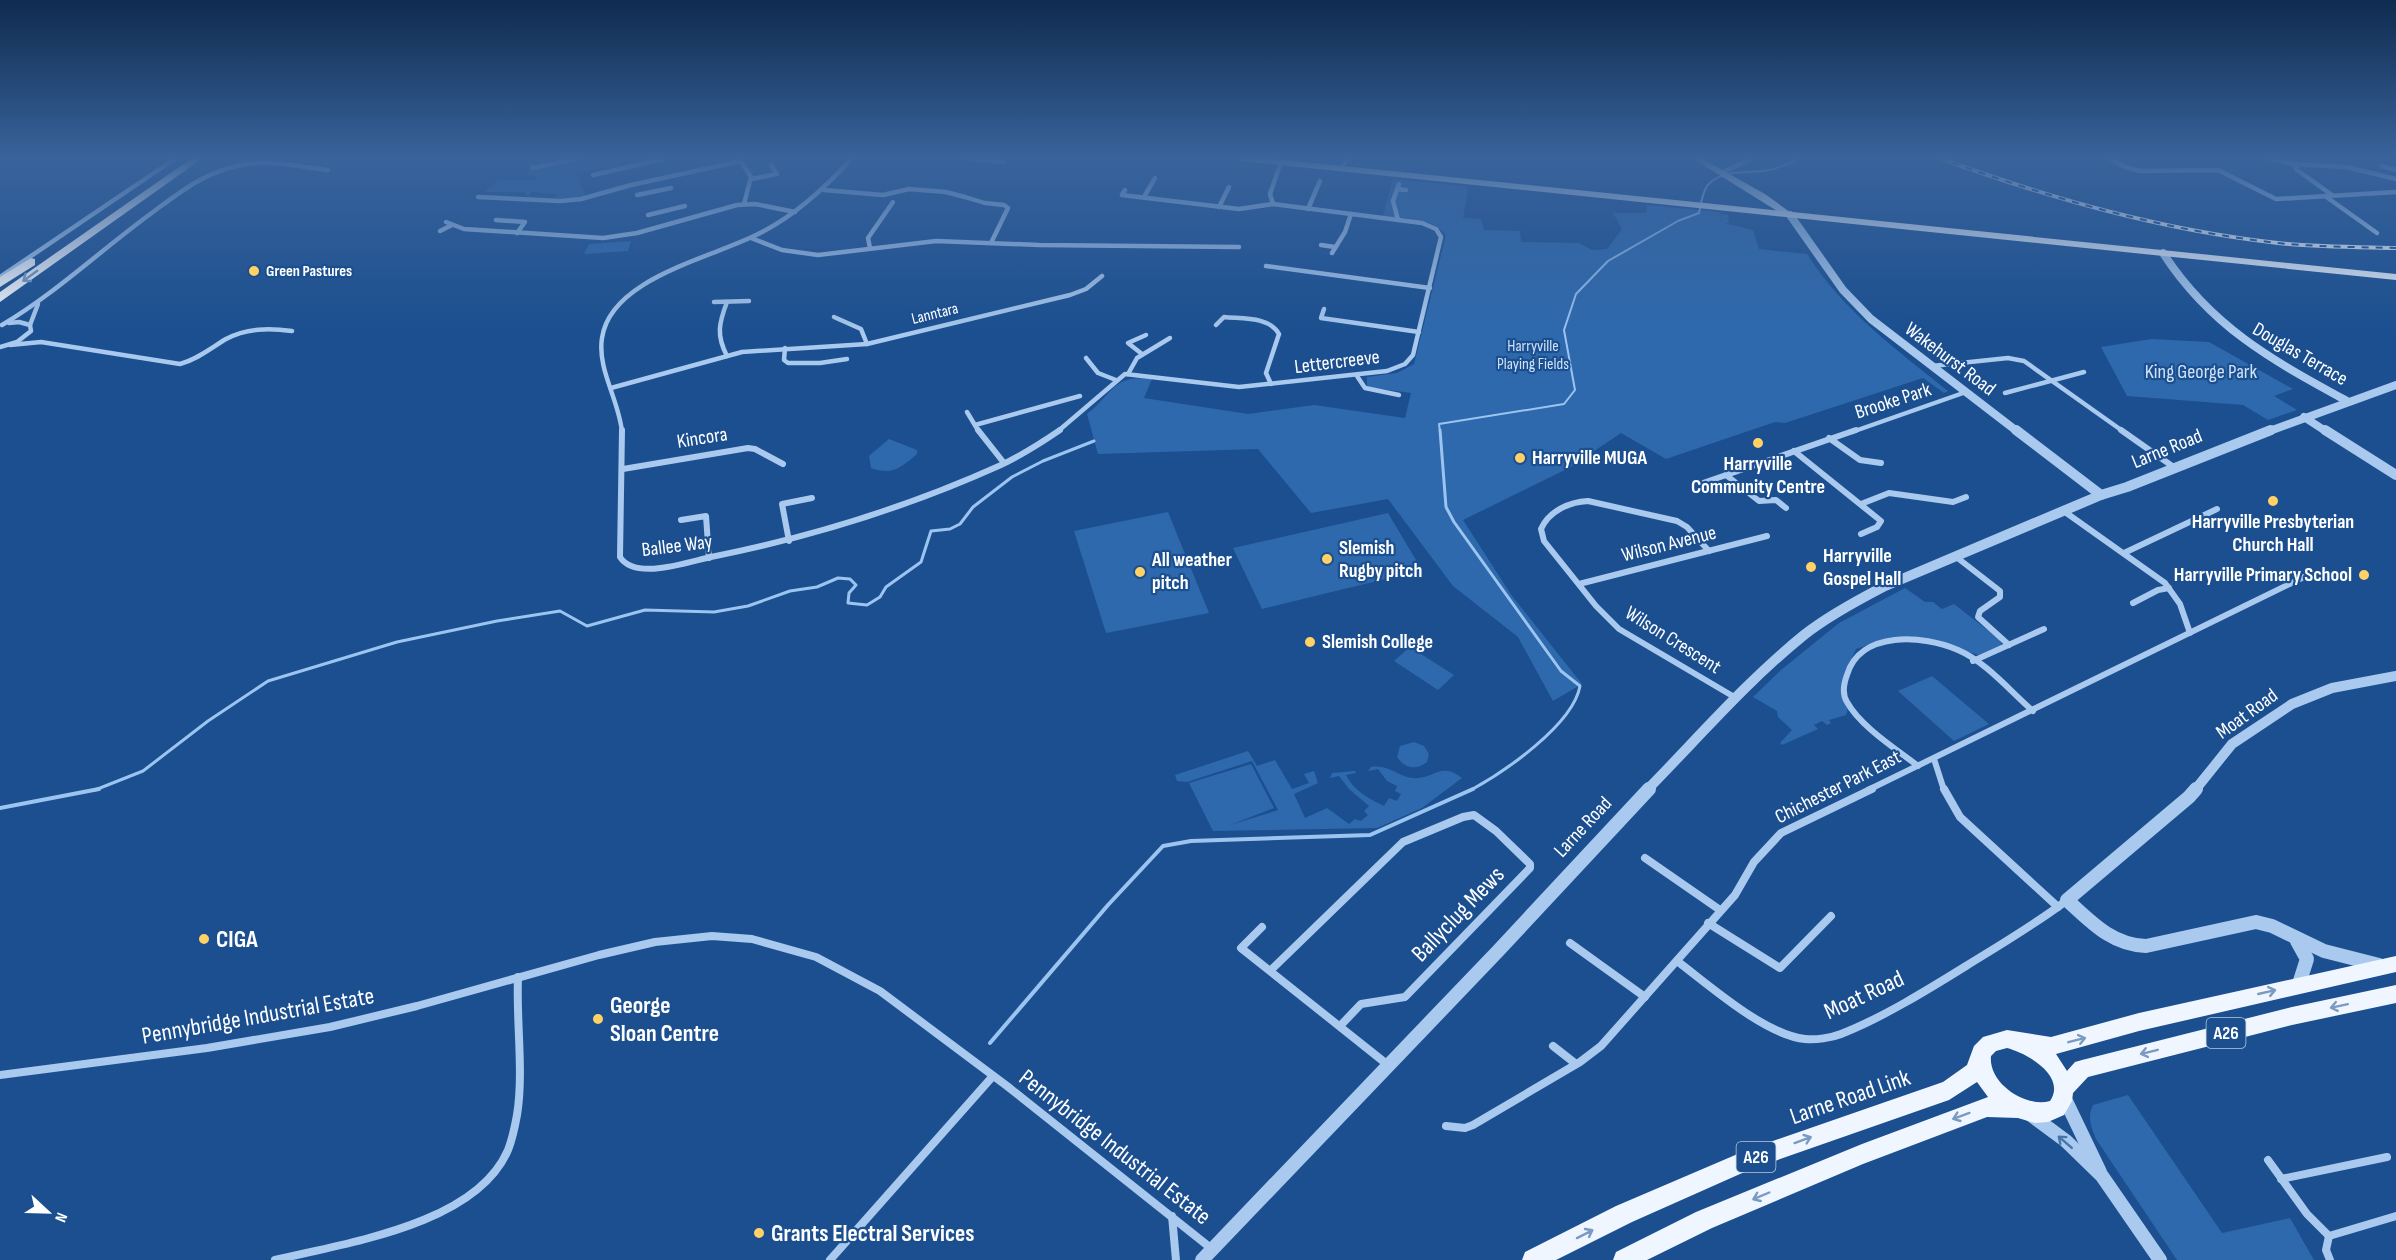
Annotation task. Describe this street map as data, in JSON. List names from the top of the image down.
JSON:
{
  "streets": {
    "main road": ["A26", "Larne Road Link"],
    "street": [
      "Lanntara",
      "Douglas Terrace",
      "Wakehurst Road",
      "Lettercreeve",
      "Brooke Park",
      "Kincora",
      "Larne Road",
      "Wilson Avenue",
      "Ballee Way",
      "Wilson Crescent",
      "Moat Road",
      "Chichester Park East",
      "Ballyclug Mews",
      "Pennybridge Industrial Estate"
    ]
  },
  "crossings": [
    ["Lanntara", "Ballee Way"],
    ["Douglas Terrace", "Larne Road"],
    ["Wakehurst Road", "Brooke Park"],
    ["Wakehurst Road", "Larne Road"],
    ["Lettercreeve", "Ballee Way"],
    ["Kincora", "Ballee Way"],
    ["Larne Road", "Wilson Crescent"],
    ["Larne Road", "Pennybridge Industrial Estate"],
    ["Wilson Avenue", "Wilson Crescent"],
    ["Moat Road", "Chichester Park East"],
    ["A26", "Larne Road Link"]
  ],
  "parks": ["Harryville Playing Fields", "King George Park"],
  "places": [
    "Green Pastures",
    "Harryville Community Centre",
    "Harryville MUGA",
    "Harryville Presbyterian Church Hall",
    "Slemish Rugby pitch",
    "Harryville Gospel Hall",
    "All weather pitch",
    "Harryville Primary School",
    "Slemish College",
    "CIGA",
    "George Sloan Centre",
    "Grants Electral Services"
  ],
  "north": "right"
}
